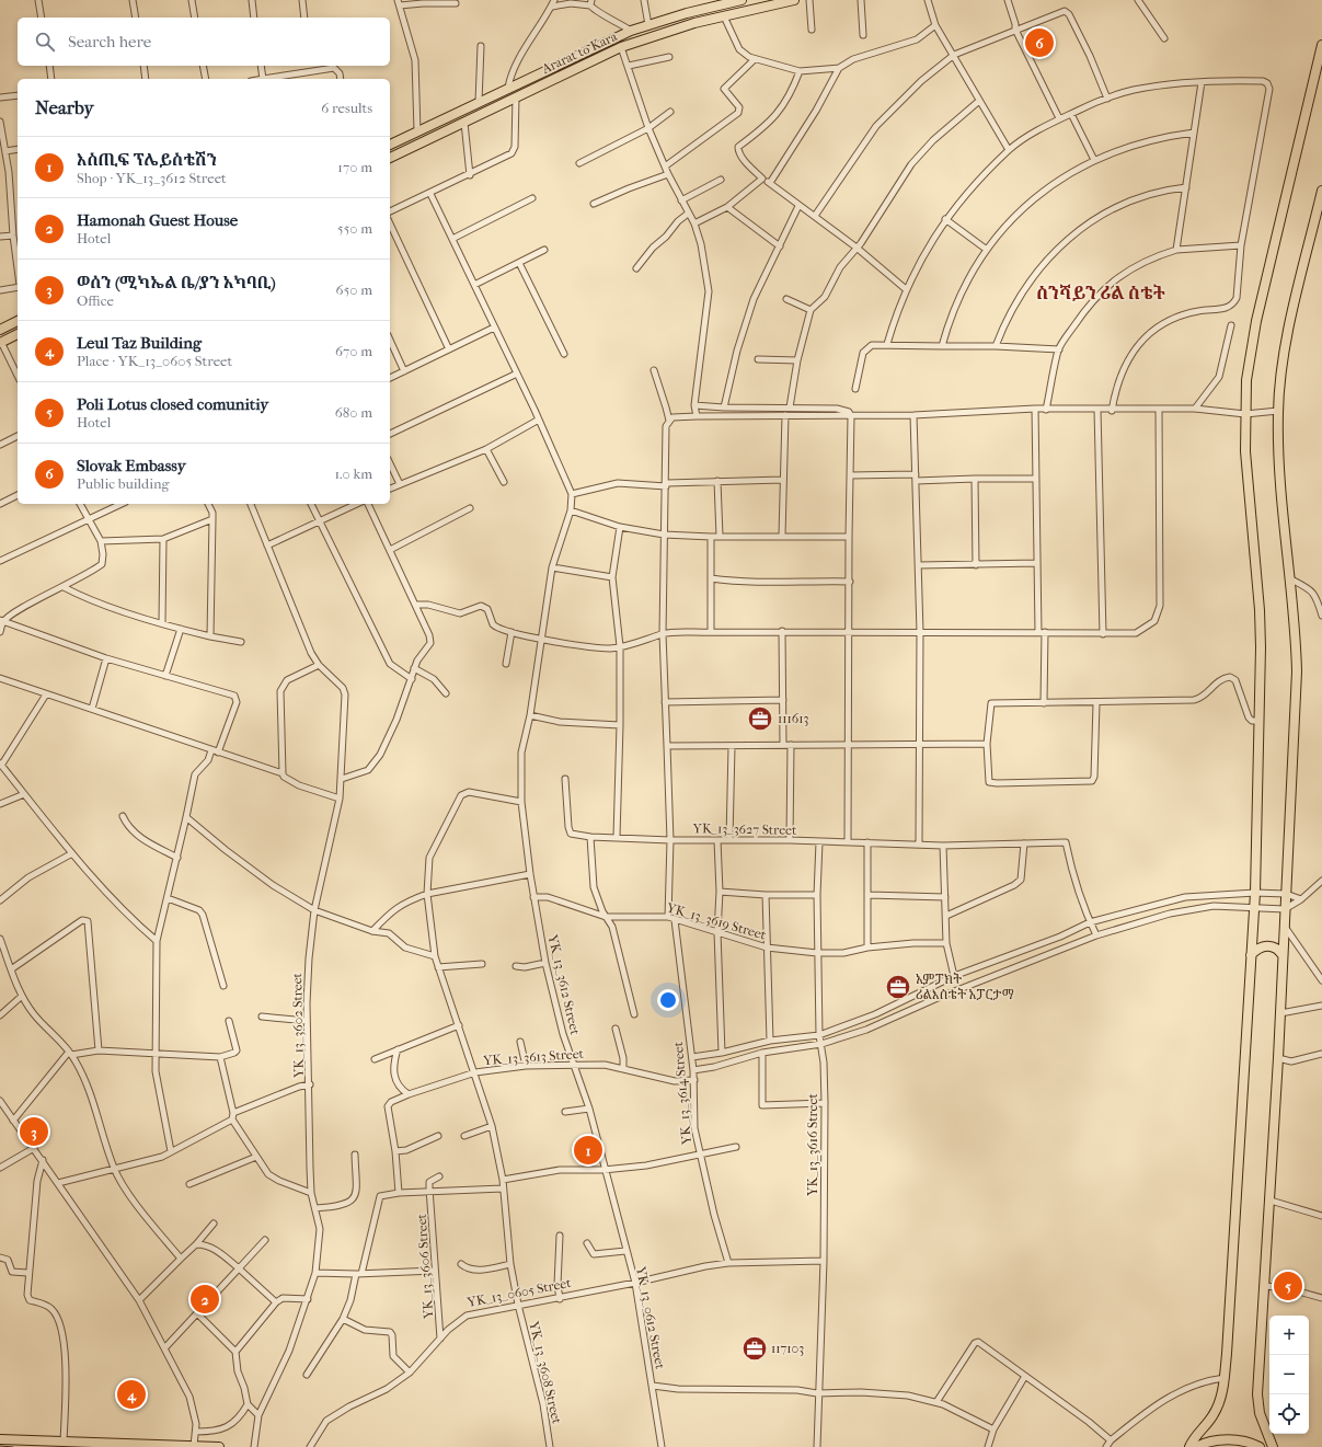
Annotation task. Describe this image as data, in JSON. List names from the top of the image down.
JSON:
{
  "streets": {
    "main road": ["Ararat to Kara"],
    "street": [
      "YK_13_3627 Street",
      "YK_13_3619 Street",
      "YK_13_3612 Street",
      "YK_13_3602 Street",
      "YK_13_3613 Street",
      "YK_13_3614 Street",
      "YK_13_3616 Street",
      "YK_13_3606 Street",
      "YK_13_0605 Street",
      "YK_13_0612 Street",
      "YK_13_3608 Street"
    ]
  },
  "crossings": [
    ["YK_13_3627 Street", "YK_13_3616 Street"],
    ["YK_13_3619 Street", "YK_13_3612 Street"],
    ["YK_13_3619 Street", "YK_13_3614 Street"],
    ["YK_13_3619 Street", "YK_13_3616 Street"],
    ["YK_13_3612 Street", "YK_13_3613 Street"],
    ["YK_13_3612 Street", "YK_13_0612 Street"],
    ["YK_13_3613 Street", "YK_13_3614 Street"],
    ["YK_13_3614 Street", "YK_13_0605 Street"],
    ["YK_13_3616 Street", "YK_13_0605 Street"],
    ["YK_13_3606 Street", "YK_13_0605 Street"],
    ["YK_13_0605 Street", "YK_13_0612 Street"],
    ["YK_13_0605 Street", "YK_13_3608 Street"]
  ],
  "districts": ["ስንሻይን ሪል ስቴት"],
  "places": {
    "office": ["111613", "ኢምፓክት ሪልእስቴት አፓርታማ", "117103"]
  },
  "page": {
    "search": "Search here",
    "pins": [
      "6",
      "3",
      "1",
      "5",
      "2",
      "4"
    ],
    "heading": ["Nearby", "6 results"],
    "list": [
      {
        "mark": "1",
        "name": "እስጢፍ ፕሌይስቴሽን",
        "note": "Shop · YK_13_3612 Street",
        "value": "170 m"
      },
      {
        "mark": "2",
        "name": "Hamonah Guest House",
        "note": "Hotel",
        "value": "550 m"
      },
      {
        "mark": "3",
        "name": "ወሰን (ሚካኤል ቤ/ያን አካባቢ)",
        "note": "Office",
        "value": "650 m"
      },
      {
        "mark": "4",
        "name": "Leul Taz Building",
        "note": "Place · YK_13_0605 Street",
        "value": "670 m"
      },
      {
        "mark": "5",
        "name": "Poli Lotus closed comunitiy",
        "note": "Hotel",
        "value": "680 m"
      },
      {
        "mark": "6",
        "name": "Slovak Embassy",
        "note": "Public building",
        "value": "1.0 km"
      }
    ],
    "map_buttons": ["+", "−"]
  }
}
